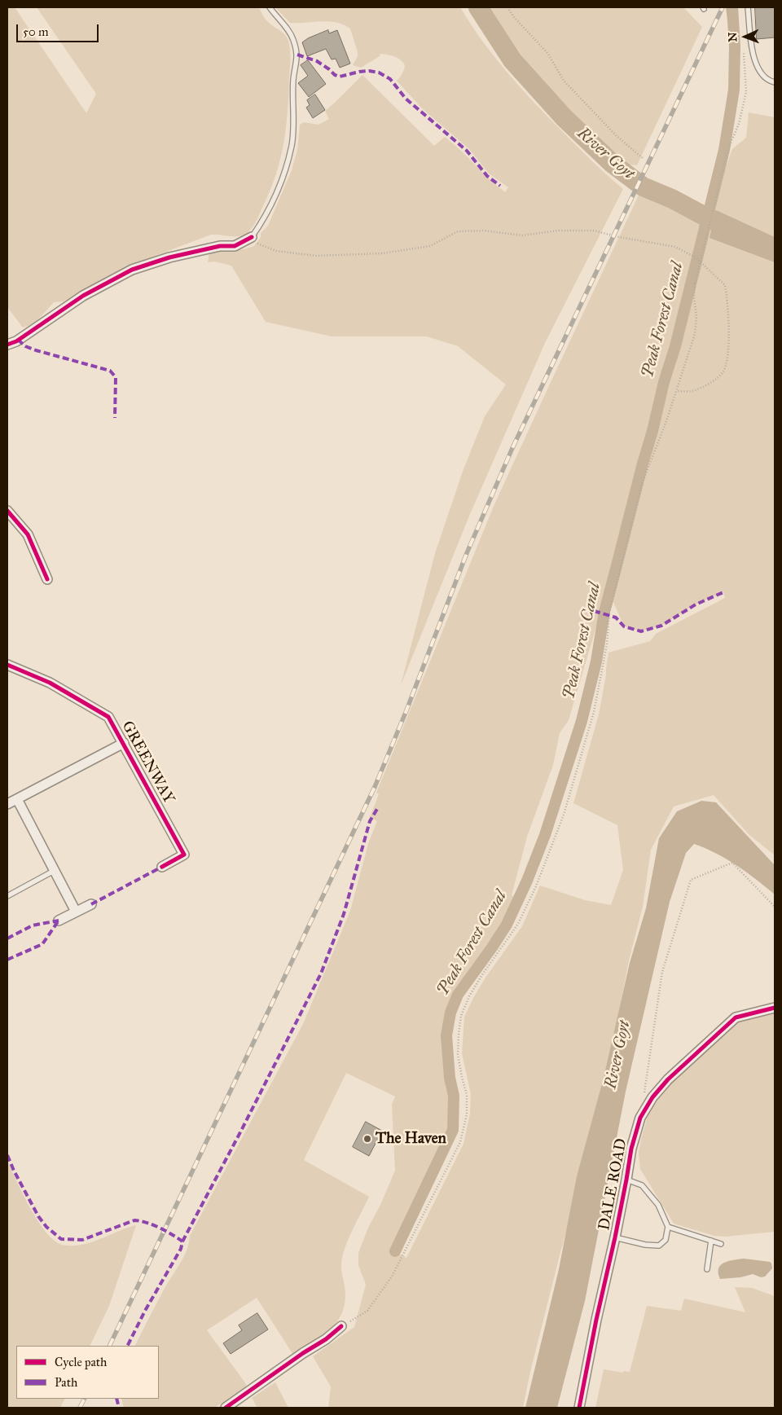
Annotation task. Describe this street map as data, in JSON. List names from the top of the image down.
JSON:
{
  "streets": {
    "street": ["GREENWAY", "DALE ROAD"]
  },
  "water": ["River Goyt", "Peak Forest Canal"],
  "places": ["The Haven"],
  "legend": ["Cycle path", "Path"],
  "scale_bar": "50 m",
  "north": "left"
}
